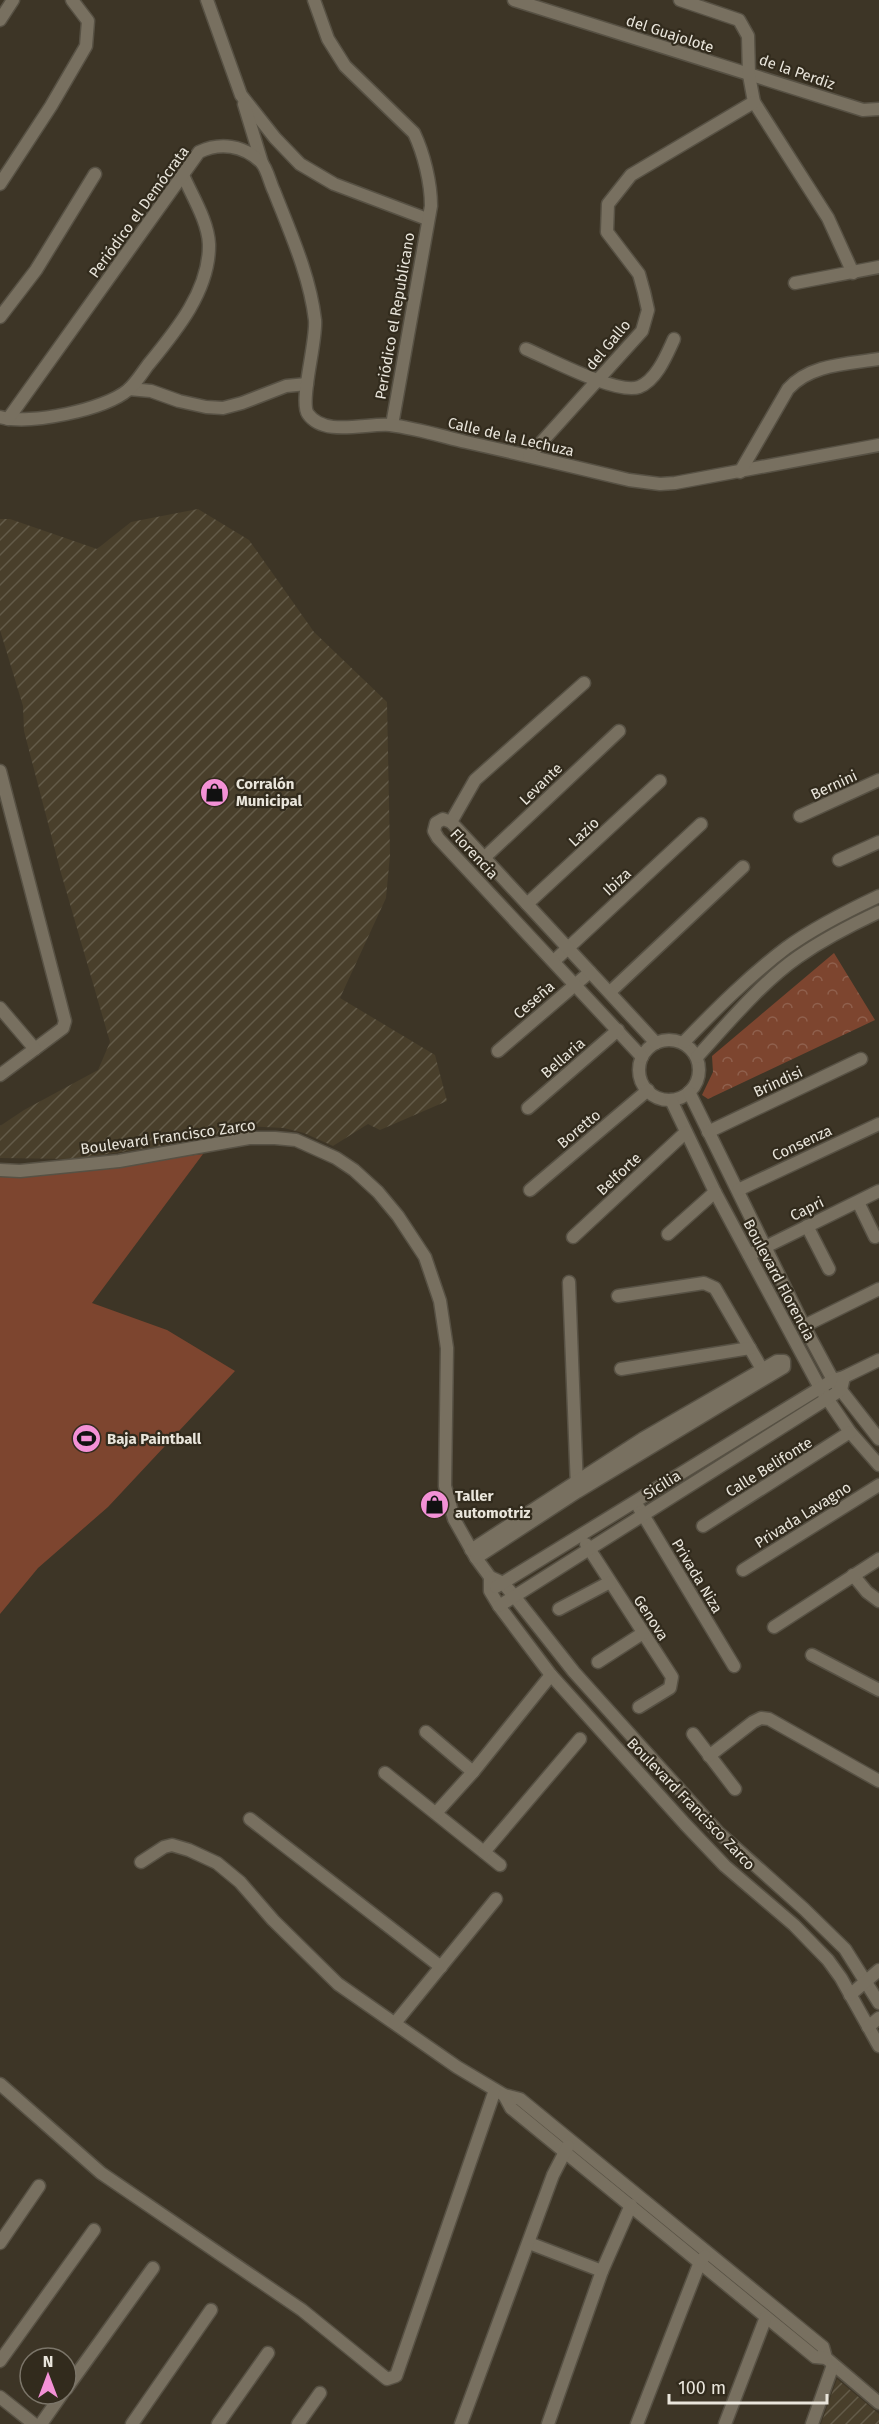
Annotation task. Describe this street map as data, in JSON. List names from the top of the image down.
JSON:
{
  "streets": {
    "street": [
      "del Guajolote",
      "de la Perdiz",
      "Periódico el Demócrata",
      "Periódico el Republicano",
      "del Gallo",
      "Calle de la Lechuza",
      "Levante",
      "Bernini",
      "Lazio",
      "Florencia",
      "Ibiza",
      "Ceseña",
      "Bellaria",
      "Brindisi",
      "Boretto",
      "Boulevard Francisco Zarco",
      "Consenza",
      "Belforte",
      "Capri",
      "Boulevard Florencia",
      "Calle Belifonte",
      "Sicilia",
      "Privada Lavagno",
      "Privada Niza",
      "Genova"
    ]
  },
  "crossings": [
    ["del Guajolote", "de la Perdiz"],
    ["Periódico el Republicano", "Calle de la Lechuza"],
    ["del Gallo", "Calle de la Lechuza"],
    ["Levante", "Florencia"],
    ["Lazio", "Florencia"],
    ["Florencia", "Ibiza"],
    ["Florencia", "Ceseña"],
    ["Florencia", "Bellaria"],
    ["Florencia", "Boretto"],
    ["Florencia", "Boulevard Florencia"],
    ["Brindisi", "Boulevard Florencia"],
    ["Boretto", "Boulevard Florencia"],
    ["Boulevard Francisco Zarco", "Sicilia"],
    ["Consenza", "Boulevard Florencia"],
    ["Belforte", "Boulevard Florencia"],
    ["Capri", "Boulevard Florencia"],
    ["Boulevard Florencia", "Calle Belifonte"],
    ["Boulevard Florencia", "Sicilia"],
    ["Sicilia", "Privada Niza"],
    ["Sicilia", "Genova"]
  ],
  "places": {
    "shop": ["Corralón Municipal", "Taller automotriz"],
    "sports": ["Baja Paintball"]
  },
  "scale_bar": "100 m",
  "north": "top"
}
